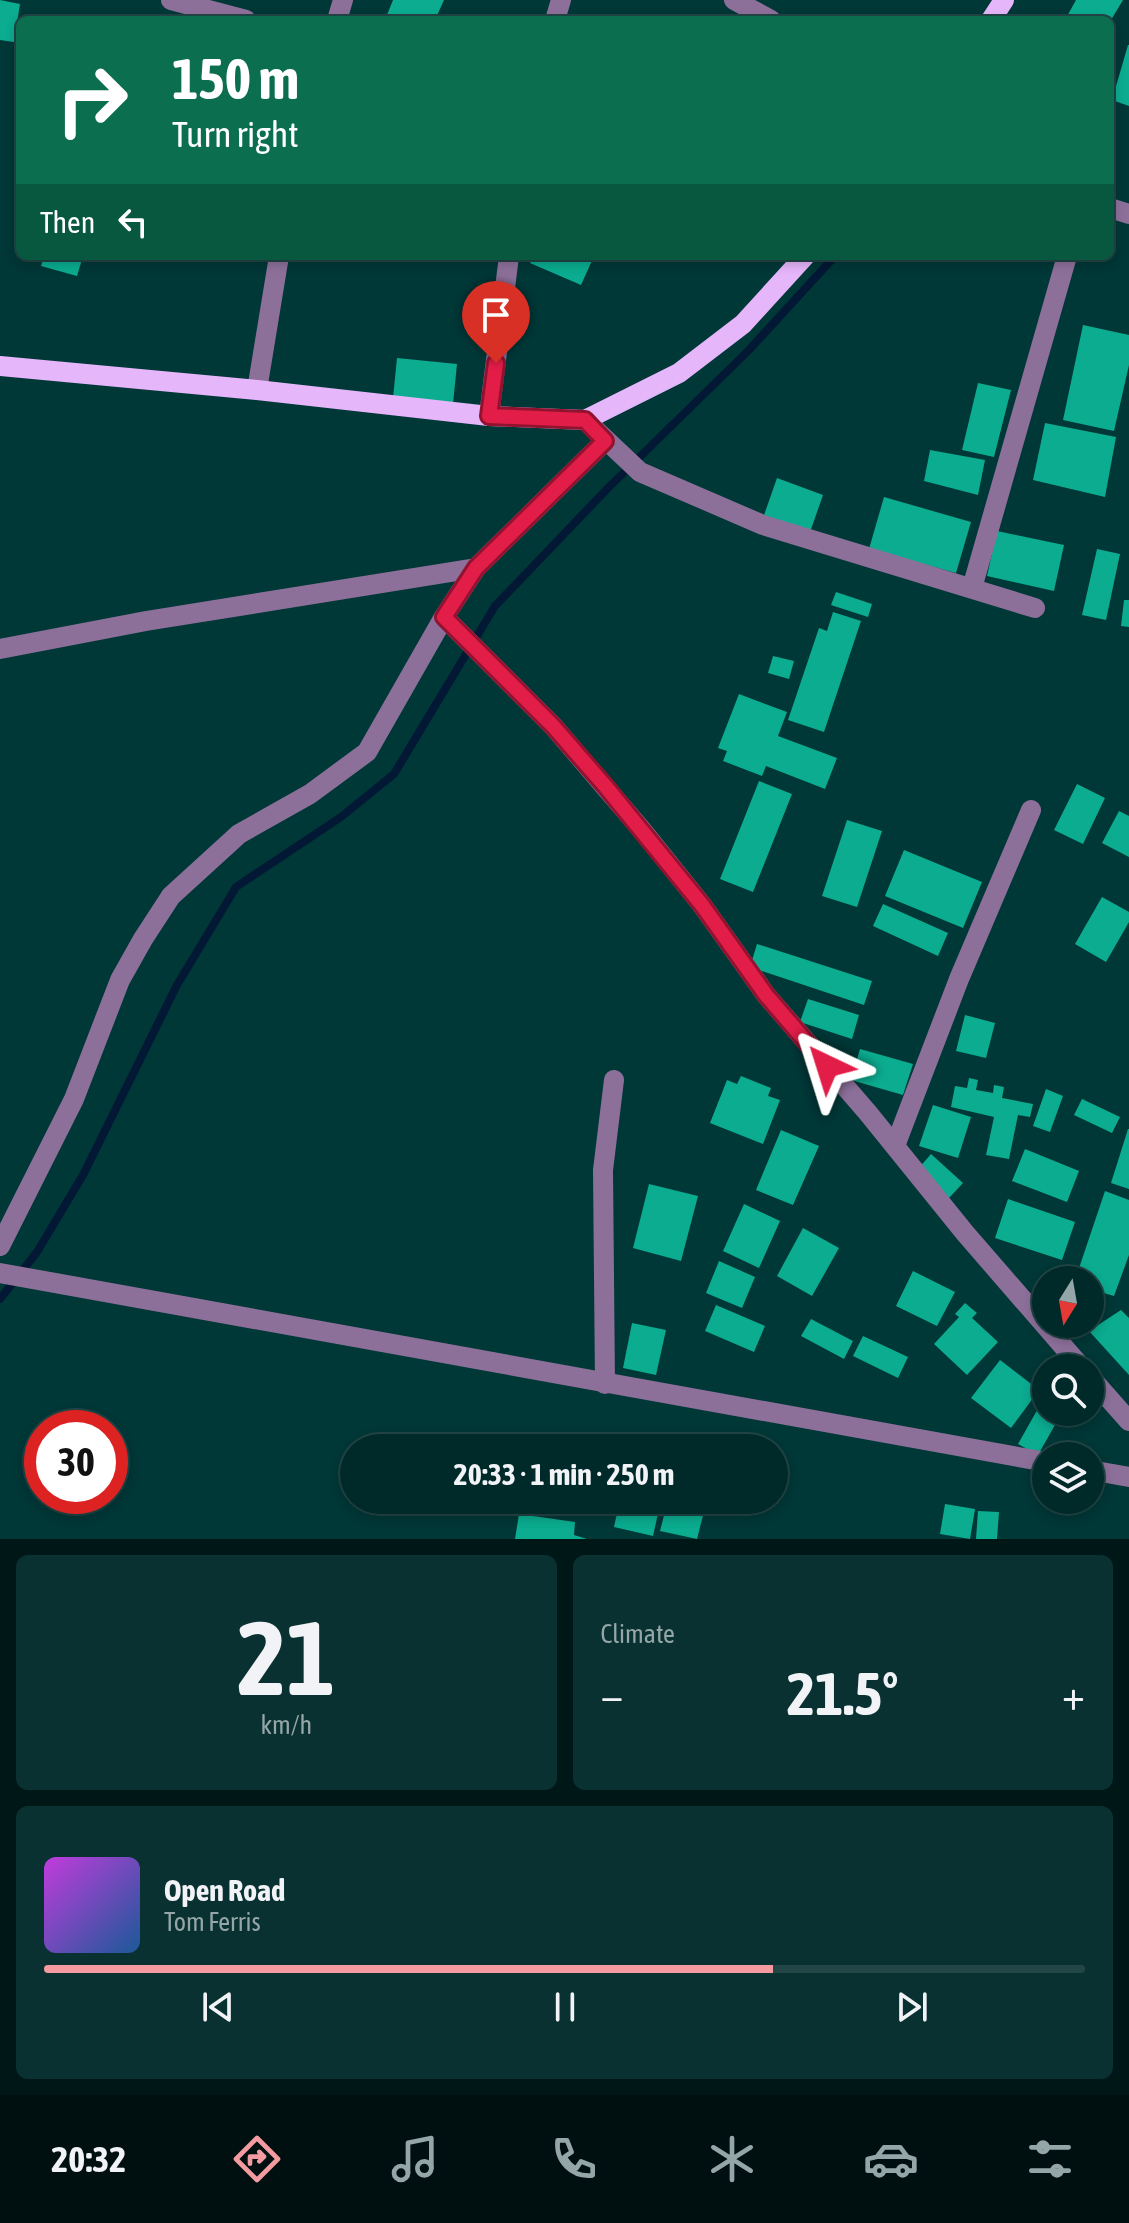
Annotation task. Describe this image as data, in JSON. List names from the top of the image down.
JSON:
{
  "north": "bottom",
  "page": {
    "turn": ["150 m", "Turn right"],
    "then": "Then",
    "limit": "30",
    "trip": "20:33 · 1 min · 250 m",
    "tile": [
      ["21", "km/h"],
      "Climate"
    ],
    "heat": ["−", "21.5°", "+"],
    "song": ["Open Road", "Tom Ferris"],
    "tabs": "20:32"
  }
}
